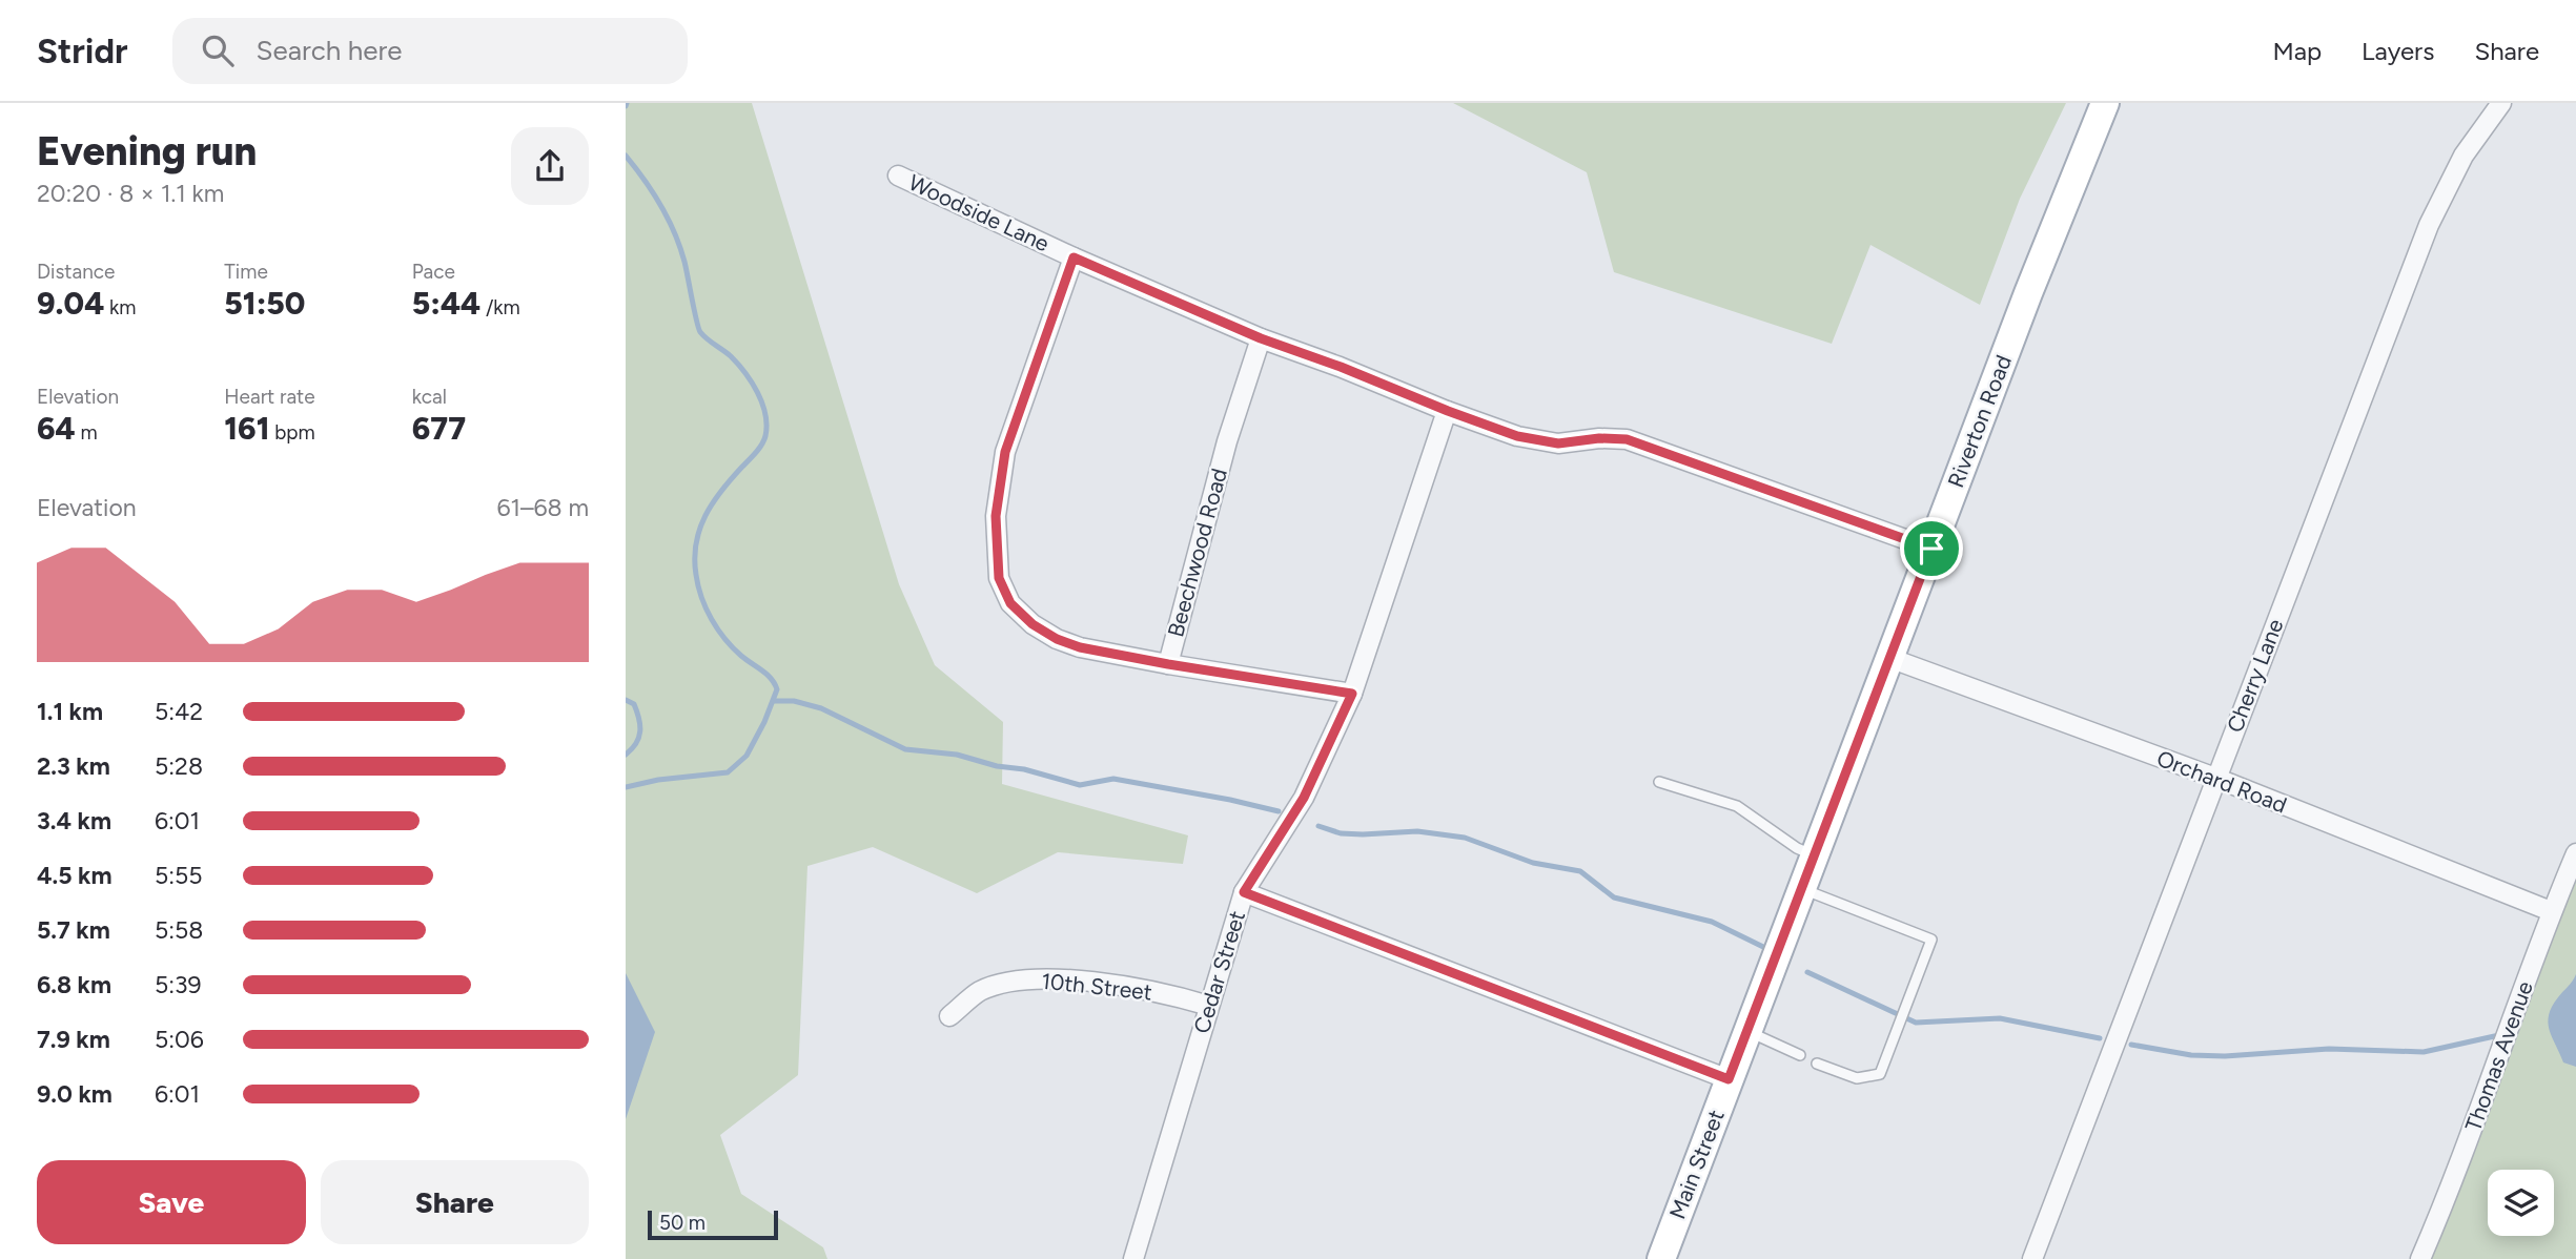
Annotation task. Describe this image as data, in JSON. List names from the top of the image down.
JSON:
{
  "streets": {
    "main road": ["Riverton Road", "Main Street"],
    "street": [
      "Woodside Lane",
      "Beechwood Road",
      "Cherry Lane",
      "Orchard Road",
      "Cedar Street",
      "10th Street",
      "Thomas Avenue"
    ]
  },
  "crossings": [
    ["Woodside Lane", "Riverton Road"],
    ["Woodside Lane", "Beechwood Road"],
    ["Woodside Lane", "Cedar Street"],
    ["Riverton Road", "Orchard Road"],
    ["Riverton Road", "Main Street"],
    ["Cherry Lane", "Orchard Road"],
    ["Orchard Road", "Thomas Avenue"],
    ["Cedar Street", "10th Street"]
  ],
  "scale_bar": "50 m",
  "page": {
    "header": "Stridr",
    "search": "Search here",
    "nav": ["Map", "Layers", "Share"],
    "heading": ["Evening run", "20:20 · 8 × 1.1 km"],
    "stats": [
      ["Distance", "9.04 km"],
      ["Time", "51:50"],
      ["Pace", "5:44 /km"],
      ["Elevation", "64 m"],
      ["Heart rate", "161 bpm"],
      ["kcal", "677"]
    ],
    "chart": ["Elevation", "61–68 m"],
    "list": [
      {
        "name": "1.1 km",
        "note": "5:42"
      },
      {
        "name": "2.3 km",
        "note": "5:28"
      },
      {
        "name": "3.4 km",
        "note": "6:01"
      },
      {
        "name": "4.5 km",
        "note": "5:55"
      },
      {
        "name": "5.7 km",
        "note": "5:58"
      },
      {
        "name": "6.8 km",
        "note": "5:39"
      },
      {
        "name": "7.9 km",
        "note": "5:06"
      },
      {
        "name": "9.0 km",
        "note": "6:01"
      }
    ],
    "buttons": ["Save", "Share"],
    "scale": "50 m"
  }
}
